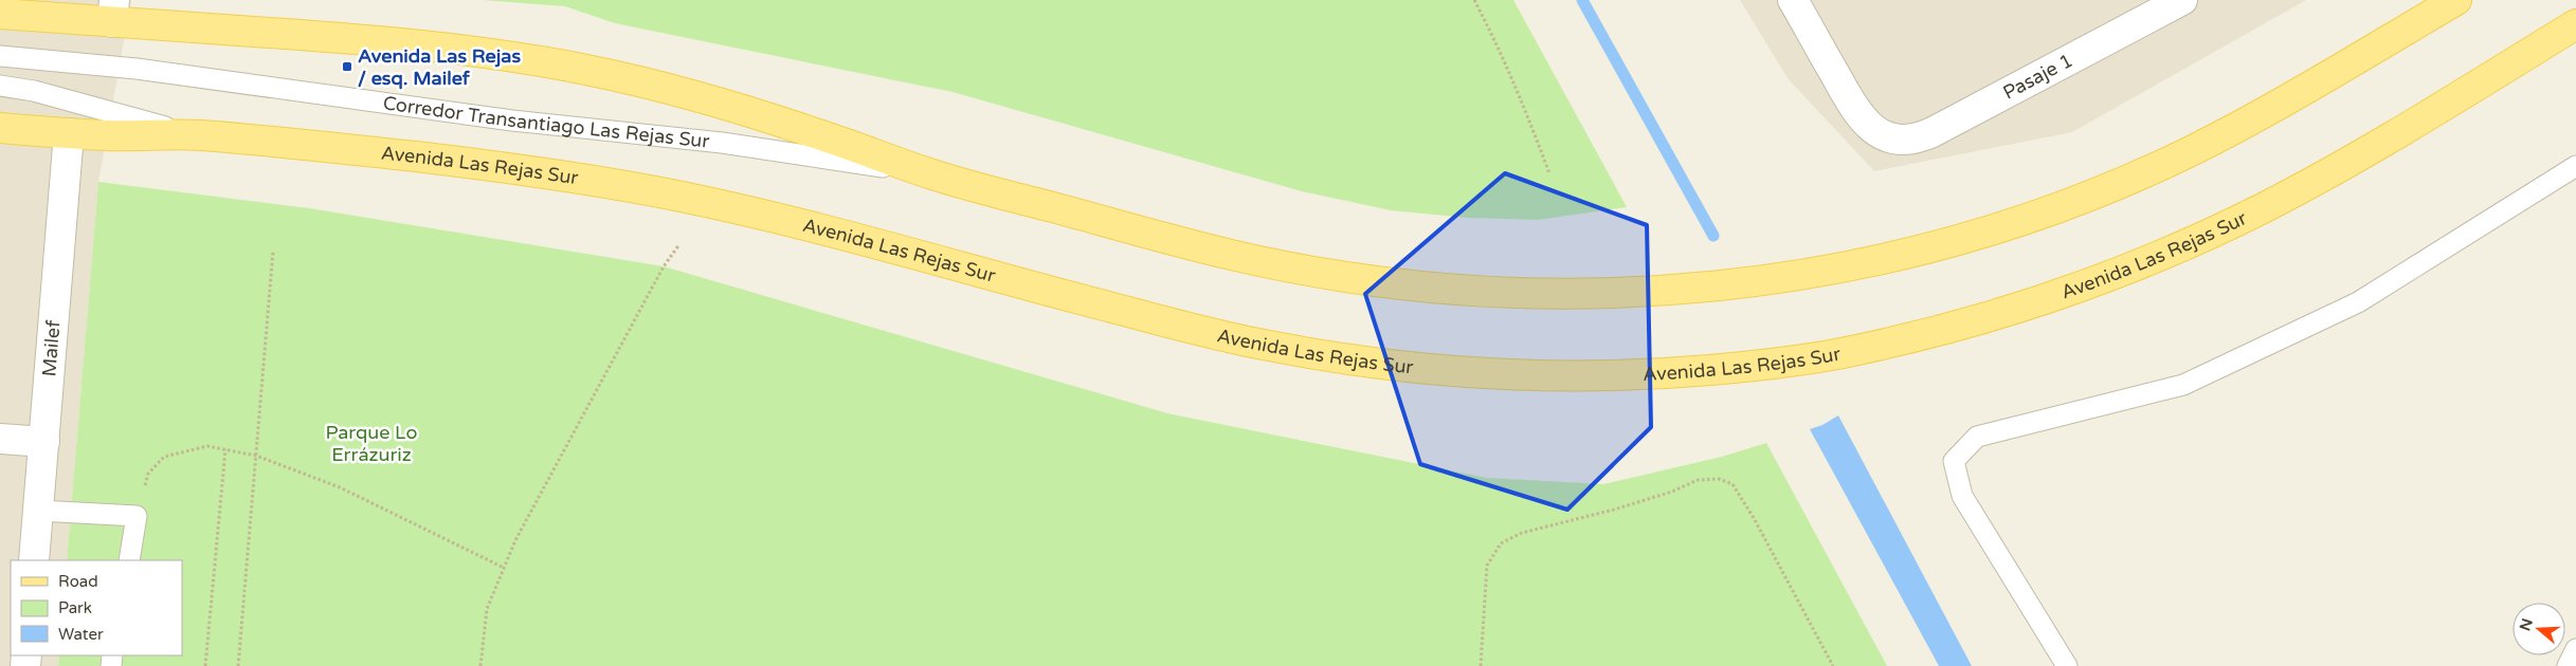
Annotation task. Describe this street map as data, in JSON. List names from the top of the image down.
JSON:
{
  "streets": {
    "main road": ["Avenida Las Rejas Sur"],
    "street": ["Pasaje 1", "Mailef"],
    "lane": ["Corredor Transantiago Las Rejas Sur"]
  },
  "crossings": [
    ["Avenida Las Rejas Sur", "Mailef"]
  ],
  "parks": ["Parque Lo Errázuriz"],
  "places": {
    "transit": ["Avenida Las Rejas / esq. Mailef"]
  },
  "legend": ["Road", "Park", "Water"],
  "north": "left"
}
